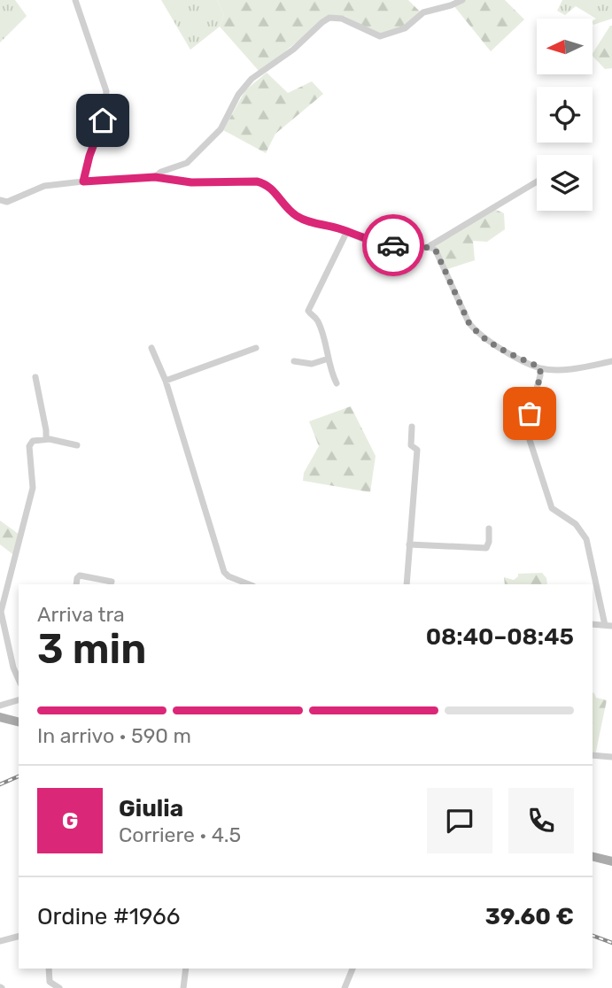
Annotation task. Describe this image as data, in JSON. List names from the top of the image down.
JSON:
{
  "north": "left",
  "page": {
    "heading": ["3 min", "Arriva tra", "08:40–08:45"],
    "panel": [
      "Giulia",
      "Corriere · 4.5",
      "Ordine #1966",
      "39.60 €"
    ],
    "bar": "In arrivo · 590 m",
    "round": "G"
  }
}
